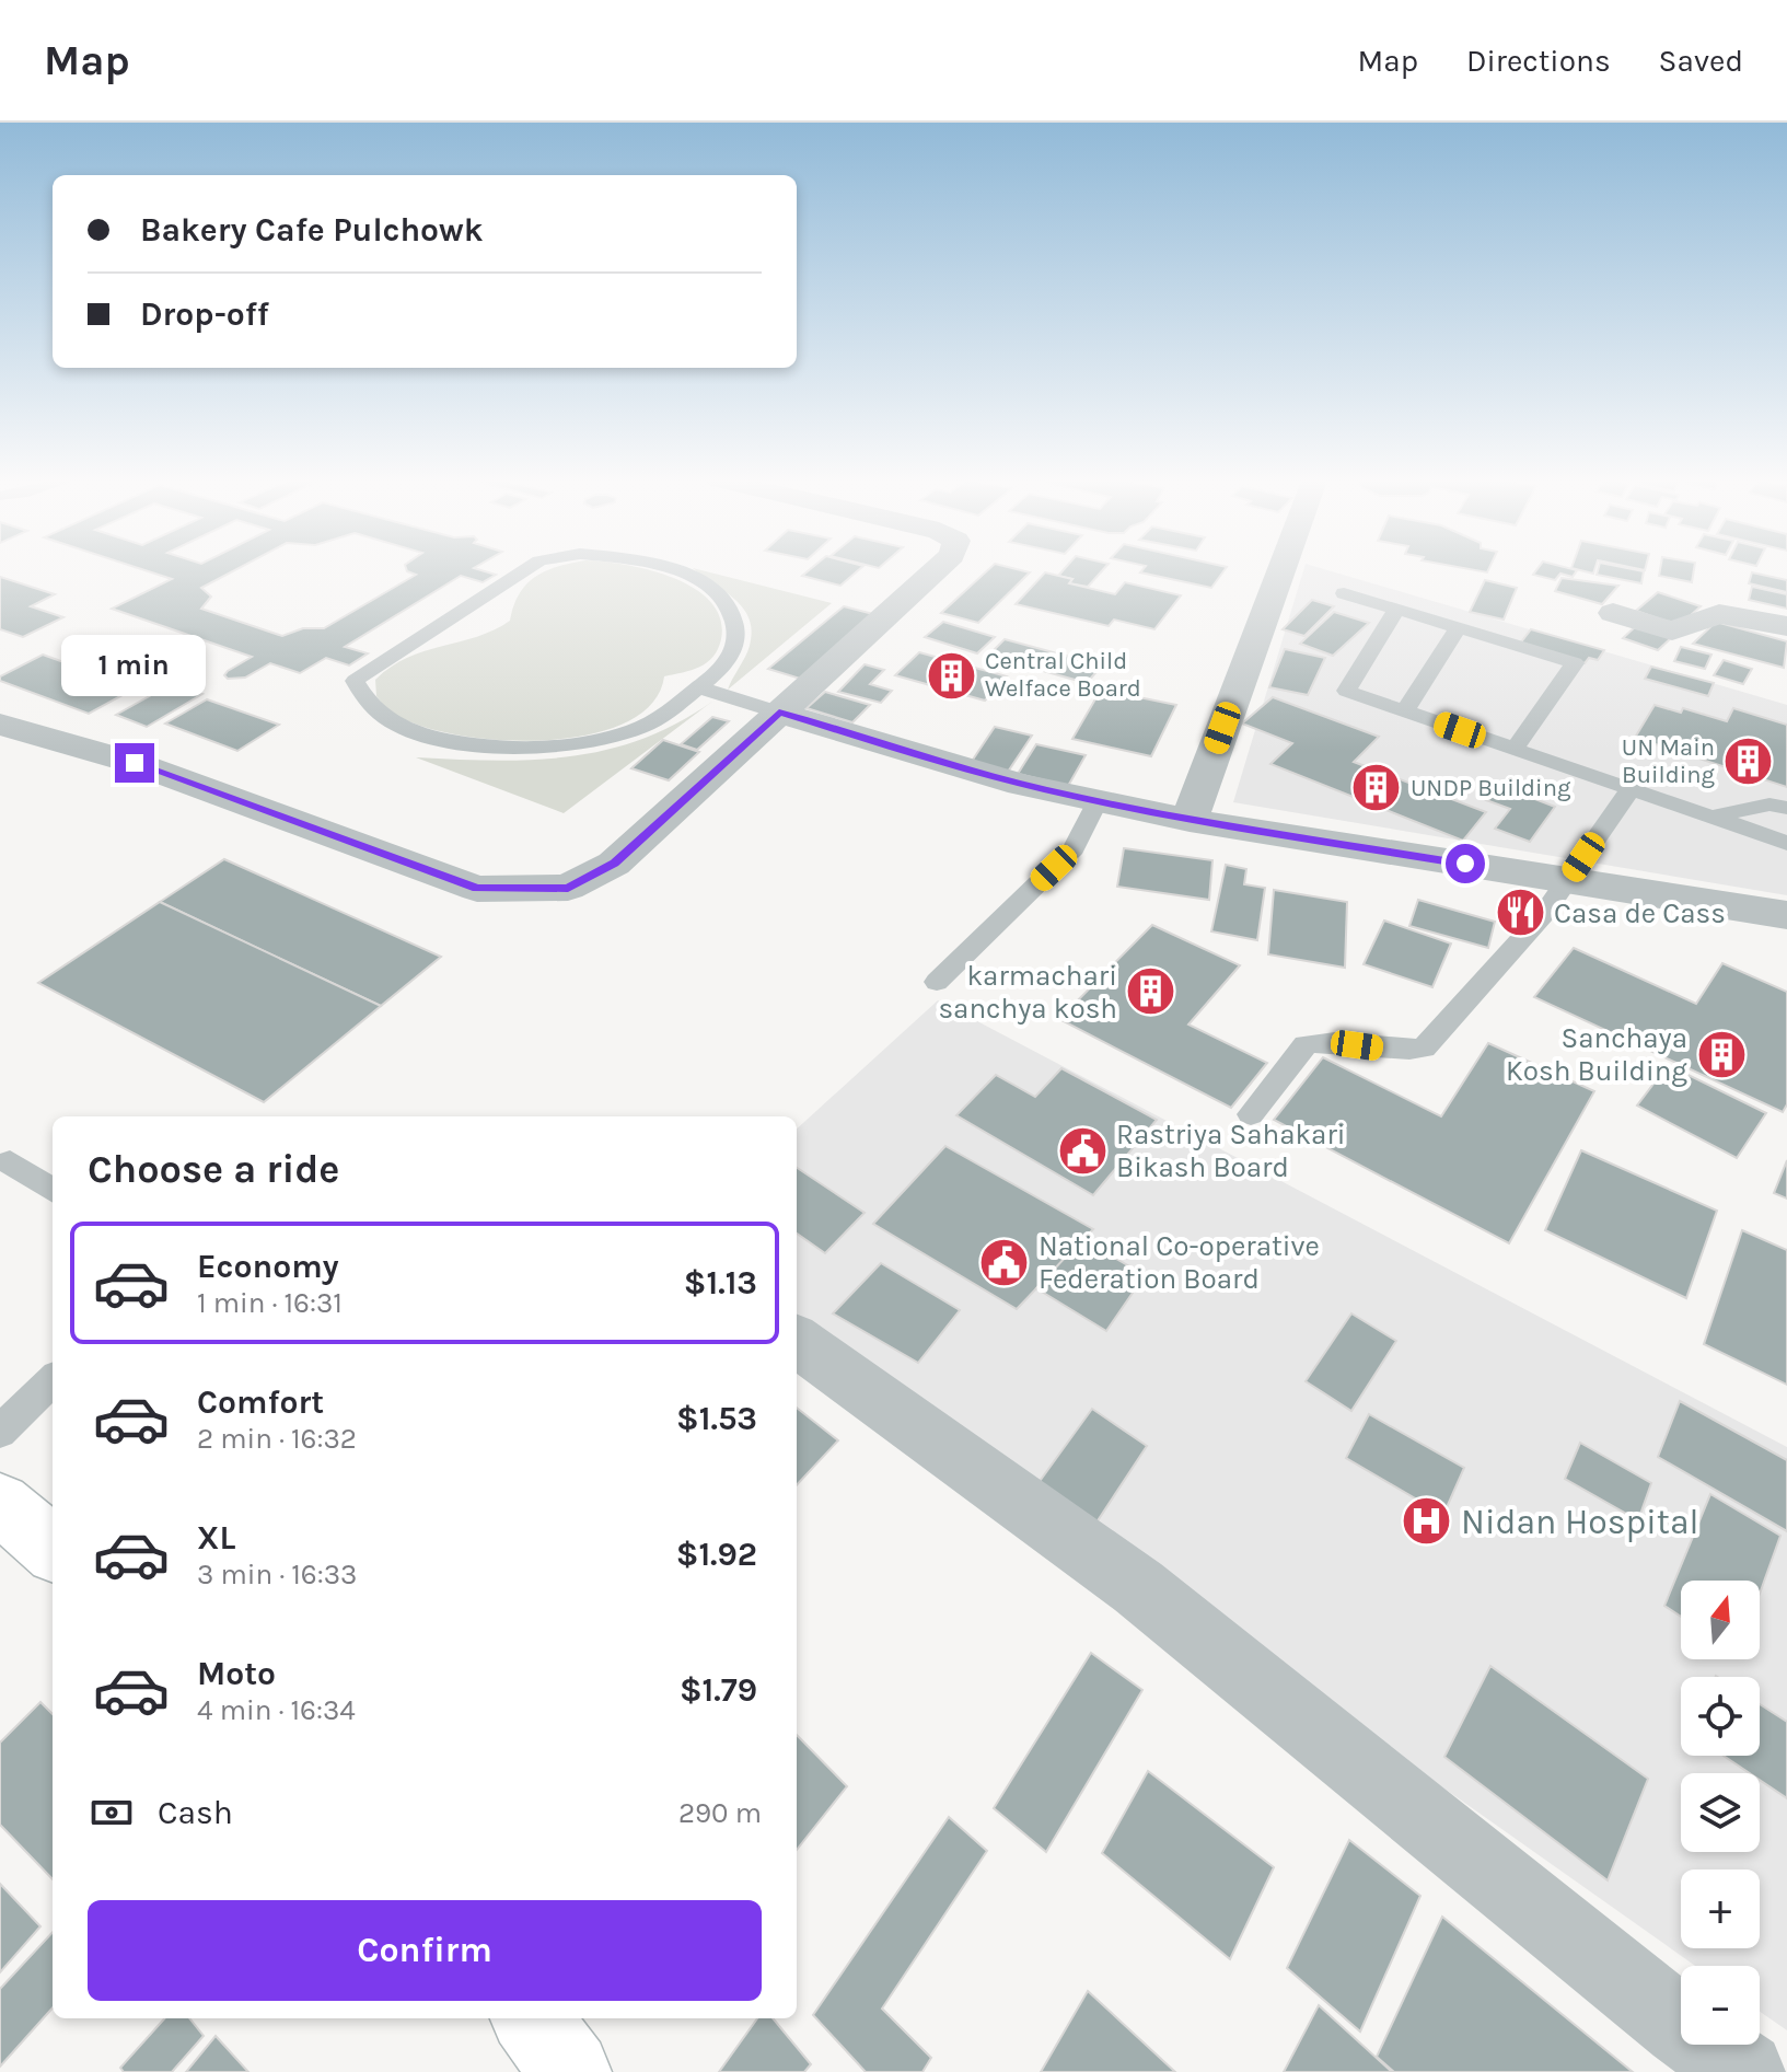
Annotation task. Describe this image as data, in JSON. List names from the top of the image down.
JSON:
{
  "places": {
    "building": [
      "Central Child Welface Board",
      "UN Main Building",
      "UNDP Building",
      "karmachari sanchya kosh",
      "Sanchaya Kosh Building"
    ],
    "restaurant": ["Casa de Cass"],
    "public building": ["Rastriya Sahakari Bikash Board", "National Co-operative Federation Board"],
    "hospital": ["Nidan Hospital"]
  },
  "north": "top",
  "page": {
    "header": "Map",
    "nav": ["Map", "Directions", "Saved"],
    "banner": ["Bakery Cafe Pulchowk", "Drop-off"],
    "bubble": "1 min",
    "heading": "Choose a ride",
    "list": [
      {
        "name": "Economy",
        "note": "1 min · 16:31",
        "value": "$1.13"
      },
      {
        "name": "Comfort",
        "note": "2 min · 16:32",
        "value": "$1.53"
      },
      {
        "name": "XL",
        "note": "3 min · 16:33",
        "value": "$1.92"
      },
      {
        "name": "Moto",
        "note": "4 min · 16:34",
        "value": "$1.79"
      }
    ],
    "map_buttons": ["+", "−"],
    "pay": ["Cash", "290 m"],
    "buttons": "Confirm"
  }
}
